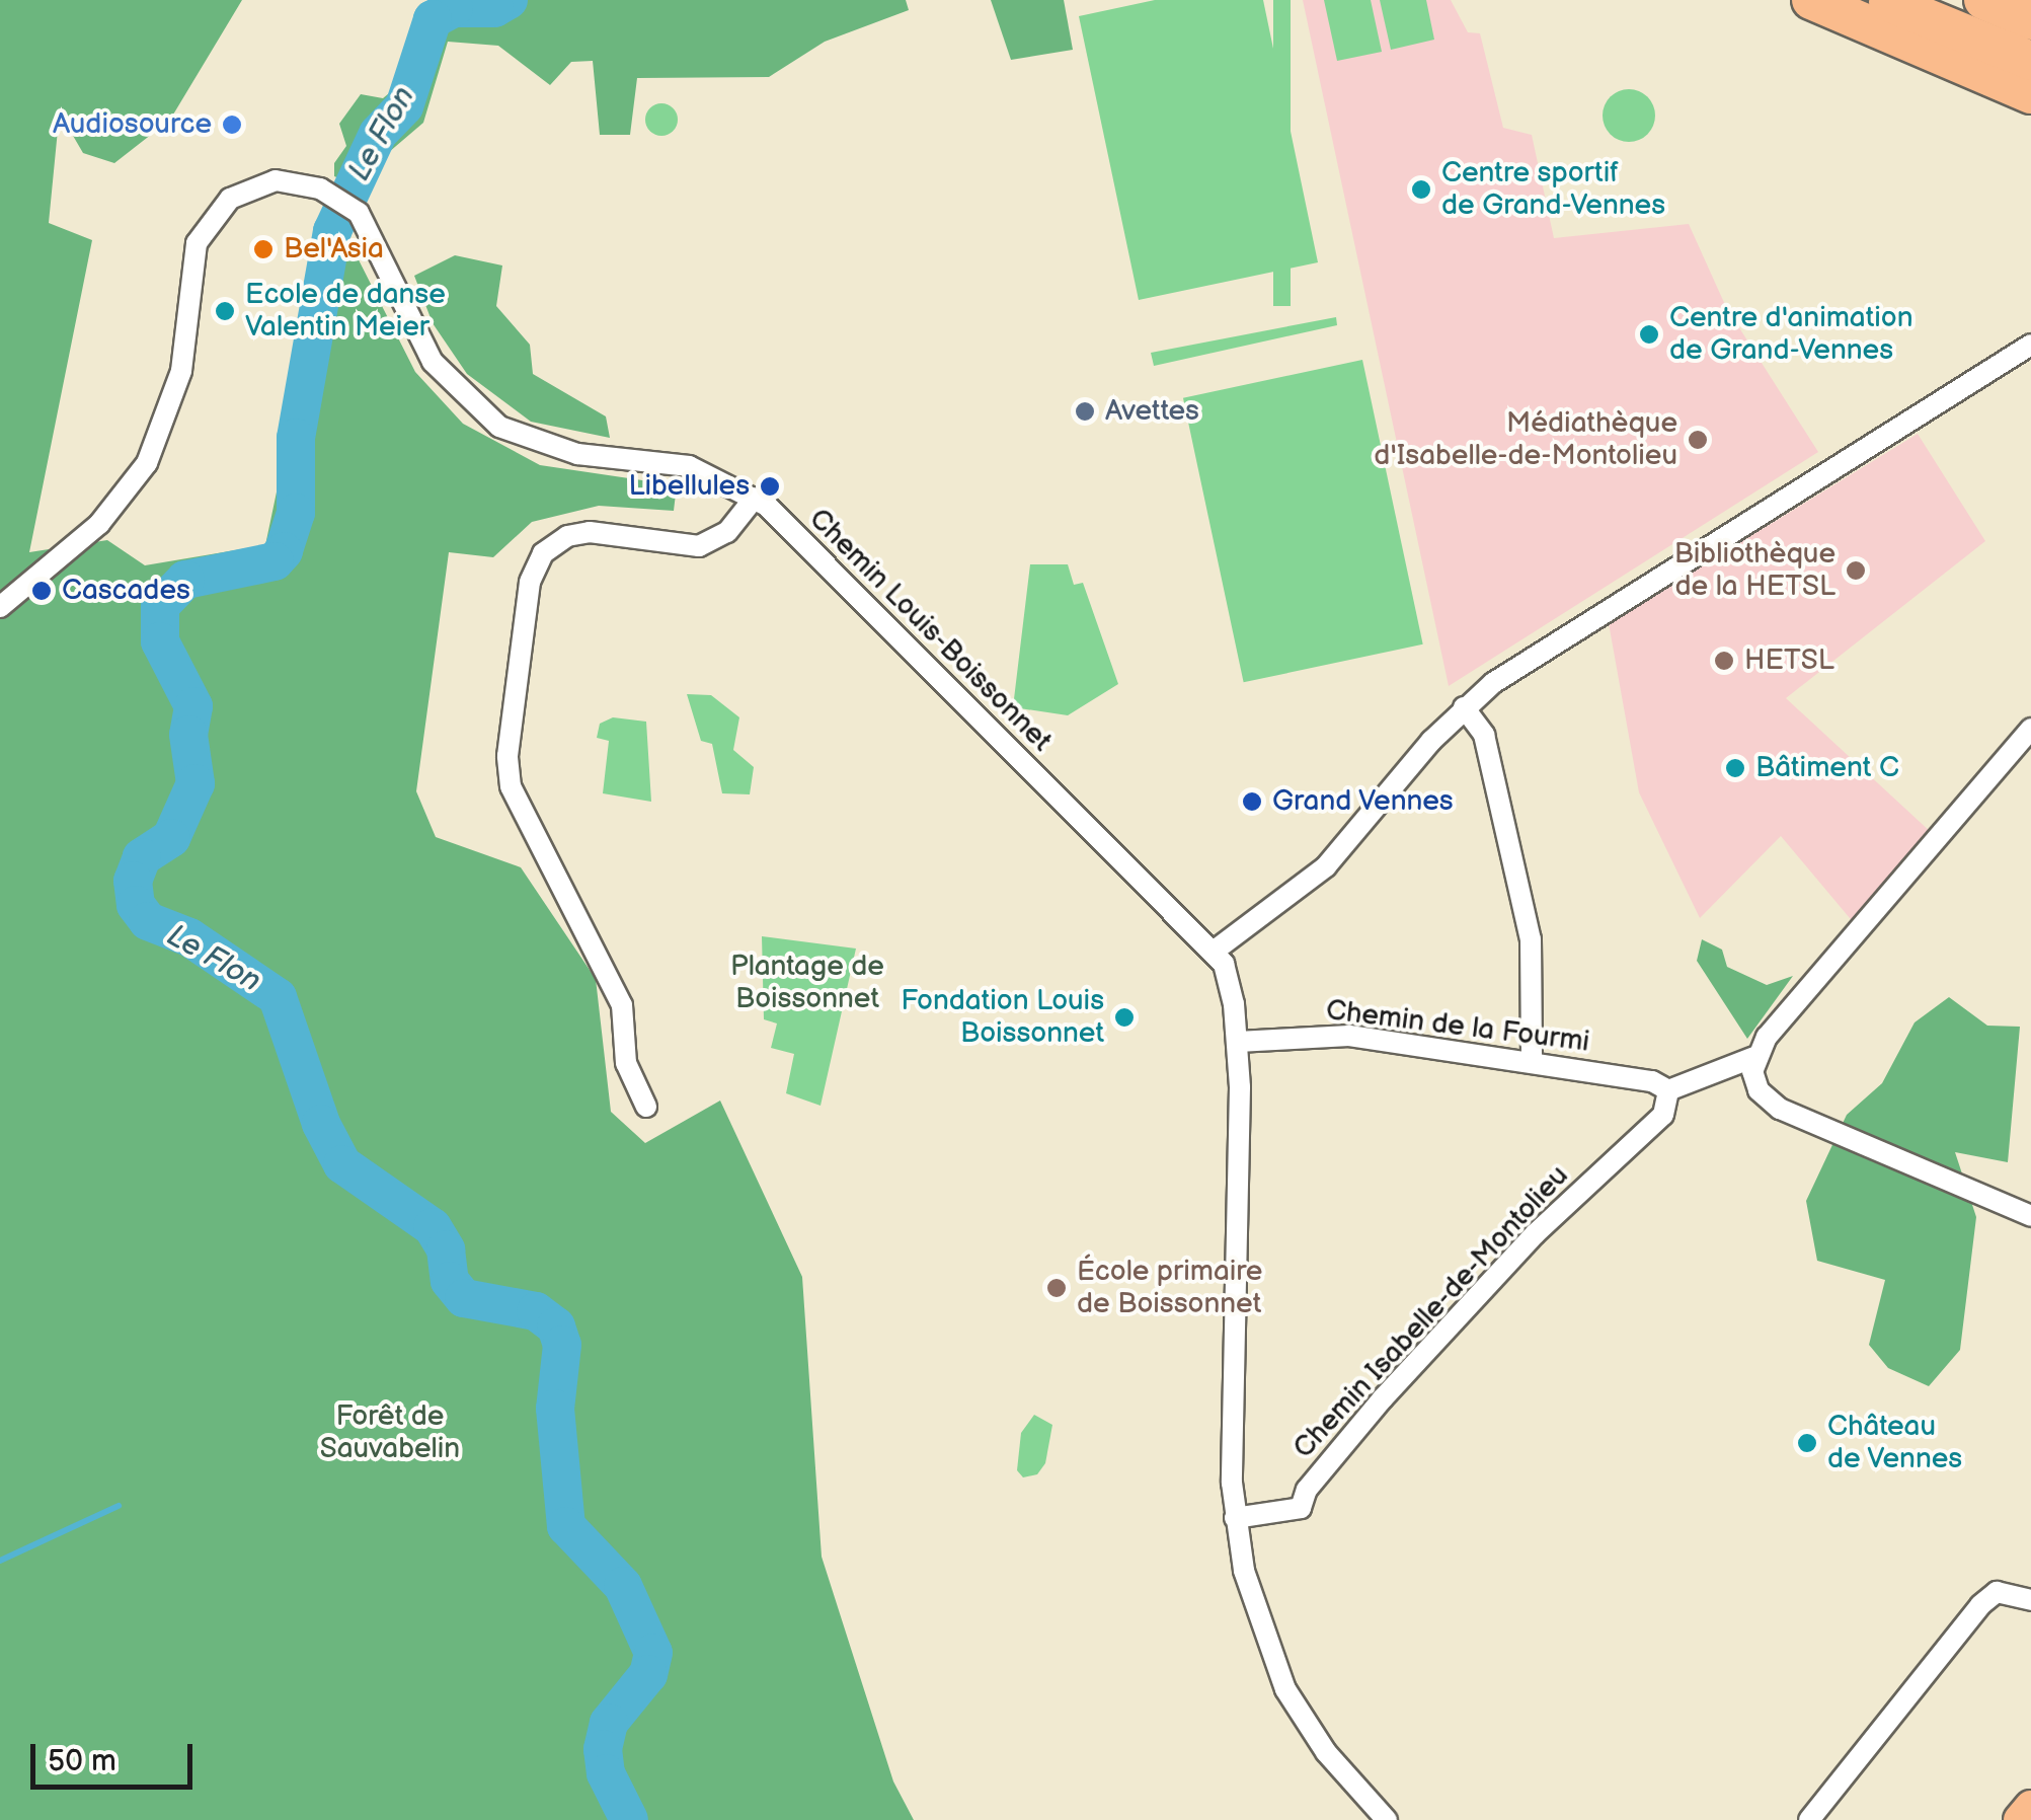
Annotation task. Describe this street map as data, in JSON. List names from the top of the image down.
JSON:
{
  "streets": {
    "street": ["Chemin Louis-Boissonnet", "Chemin de la Fourmi", "Chemin Isabelle-de-Montolieu"]
  },
  "crossings": [
    ["Chemin Louis-Boissonnet", "Chemin de la Fourmi"],
    ["Chemin Louis-Boissonnet", "Chemin Isabelle-de-Montolieu"],
    ["Chemin de la Fourmi", "Chemin Isabelle-de-Montolieu"]
  ],
  "water": ["Le Flon"],
  "parks": ["Plantage de Boissonnet", "Forêt de Sauvabelin"],
  "places": [
    "Audiosource",
    "Centre sportif de Grand-Vennes",
    "Bel'Asia",
    "Ecole de danse Valentin Meier",
    "Centre d'animation de Grand-Vennes",
    "Avettes",
    "Médiathèque d'Isabelle-de-Montolieu",
    "Libellules",
    "Bibliothèque de la HETSL",
    "Cascades",
    "HETSL",
    "Bâtiment C",
    "Grand Vennes",
    "Fondation Louis Boissonnet",
    "École primaire de Boissonnet",
    "Château de Vennes"
  ],
  "scale_bar": "50 m"
}
